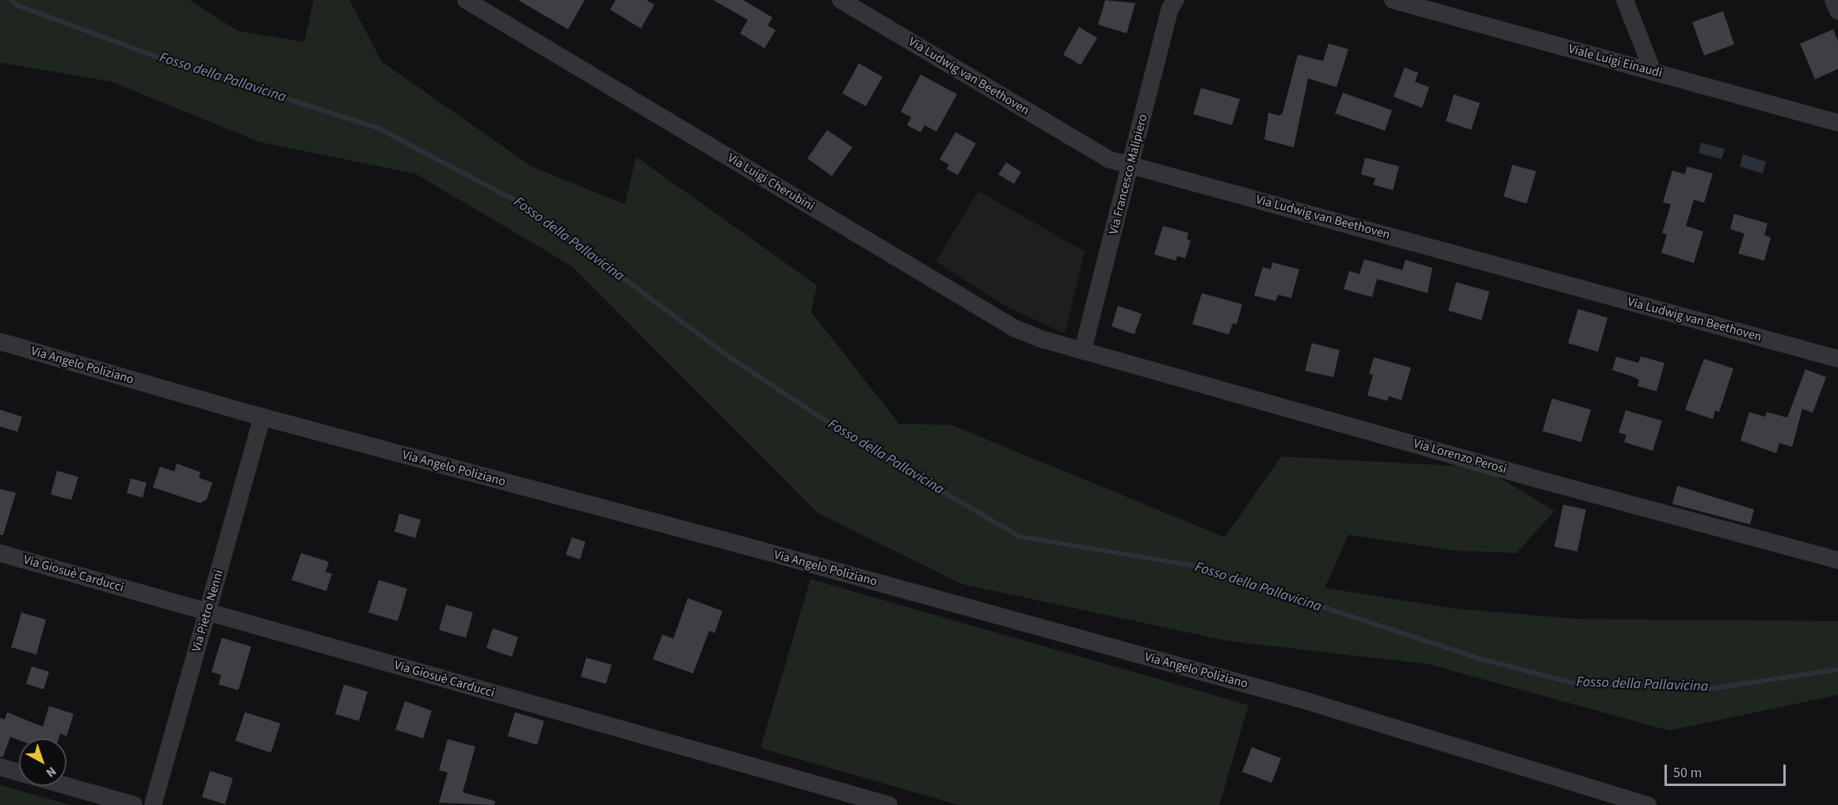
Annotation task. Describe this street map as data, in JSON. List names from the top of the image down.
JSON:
{
  "streets": {
    "street": [
      "Viale Luigi Einaudi",
      "Via Ludwig van Beethoven",
      "Via Francesco Malipiero",
      "Via Luigi Cherubini",
      "Via Angelo Poliziano",
      "Via Lorenzo Perosi",
      "Via Giosuè Carducci",
      "Via Pietro Nenni"
    ]
  },
  "crossings": [
    ["Via Ludwig van Beethoven", "Via Francesco Malipiero"],
    ["Via Francesco Malipiero", "Via Luigi Cherubini"],
    ["Via Francesco Malipiero", "Via Lorenzo Perosi"],
    ["Via Luigi Cherubini", "Via Lorenzo Perosi"],
    ["Via Angelo Poliziano", "Via Pietro Nenni"],
    ["Via Giosuè Carducci", "Via Pietro Nenni"]
  ],
  "water": ["Fosso della Pallavicina"],
  "scale_bar": "50 m",
  "north": "bottom right"
}
